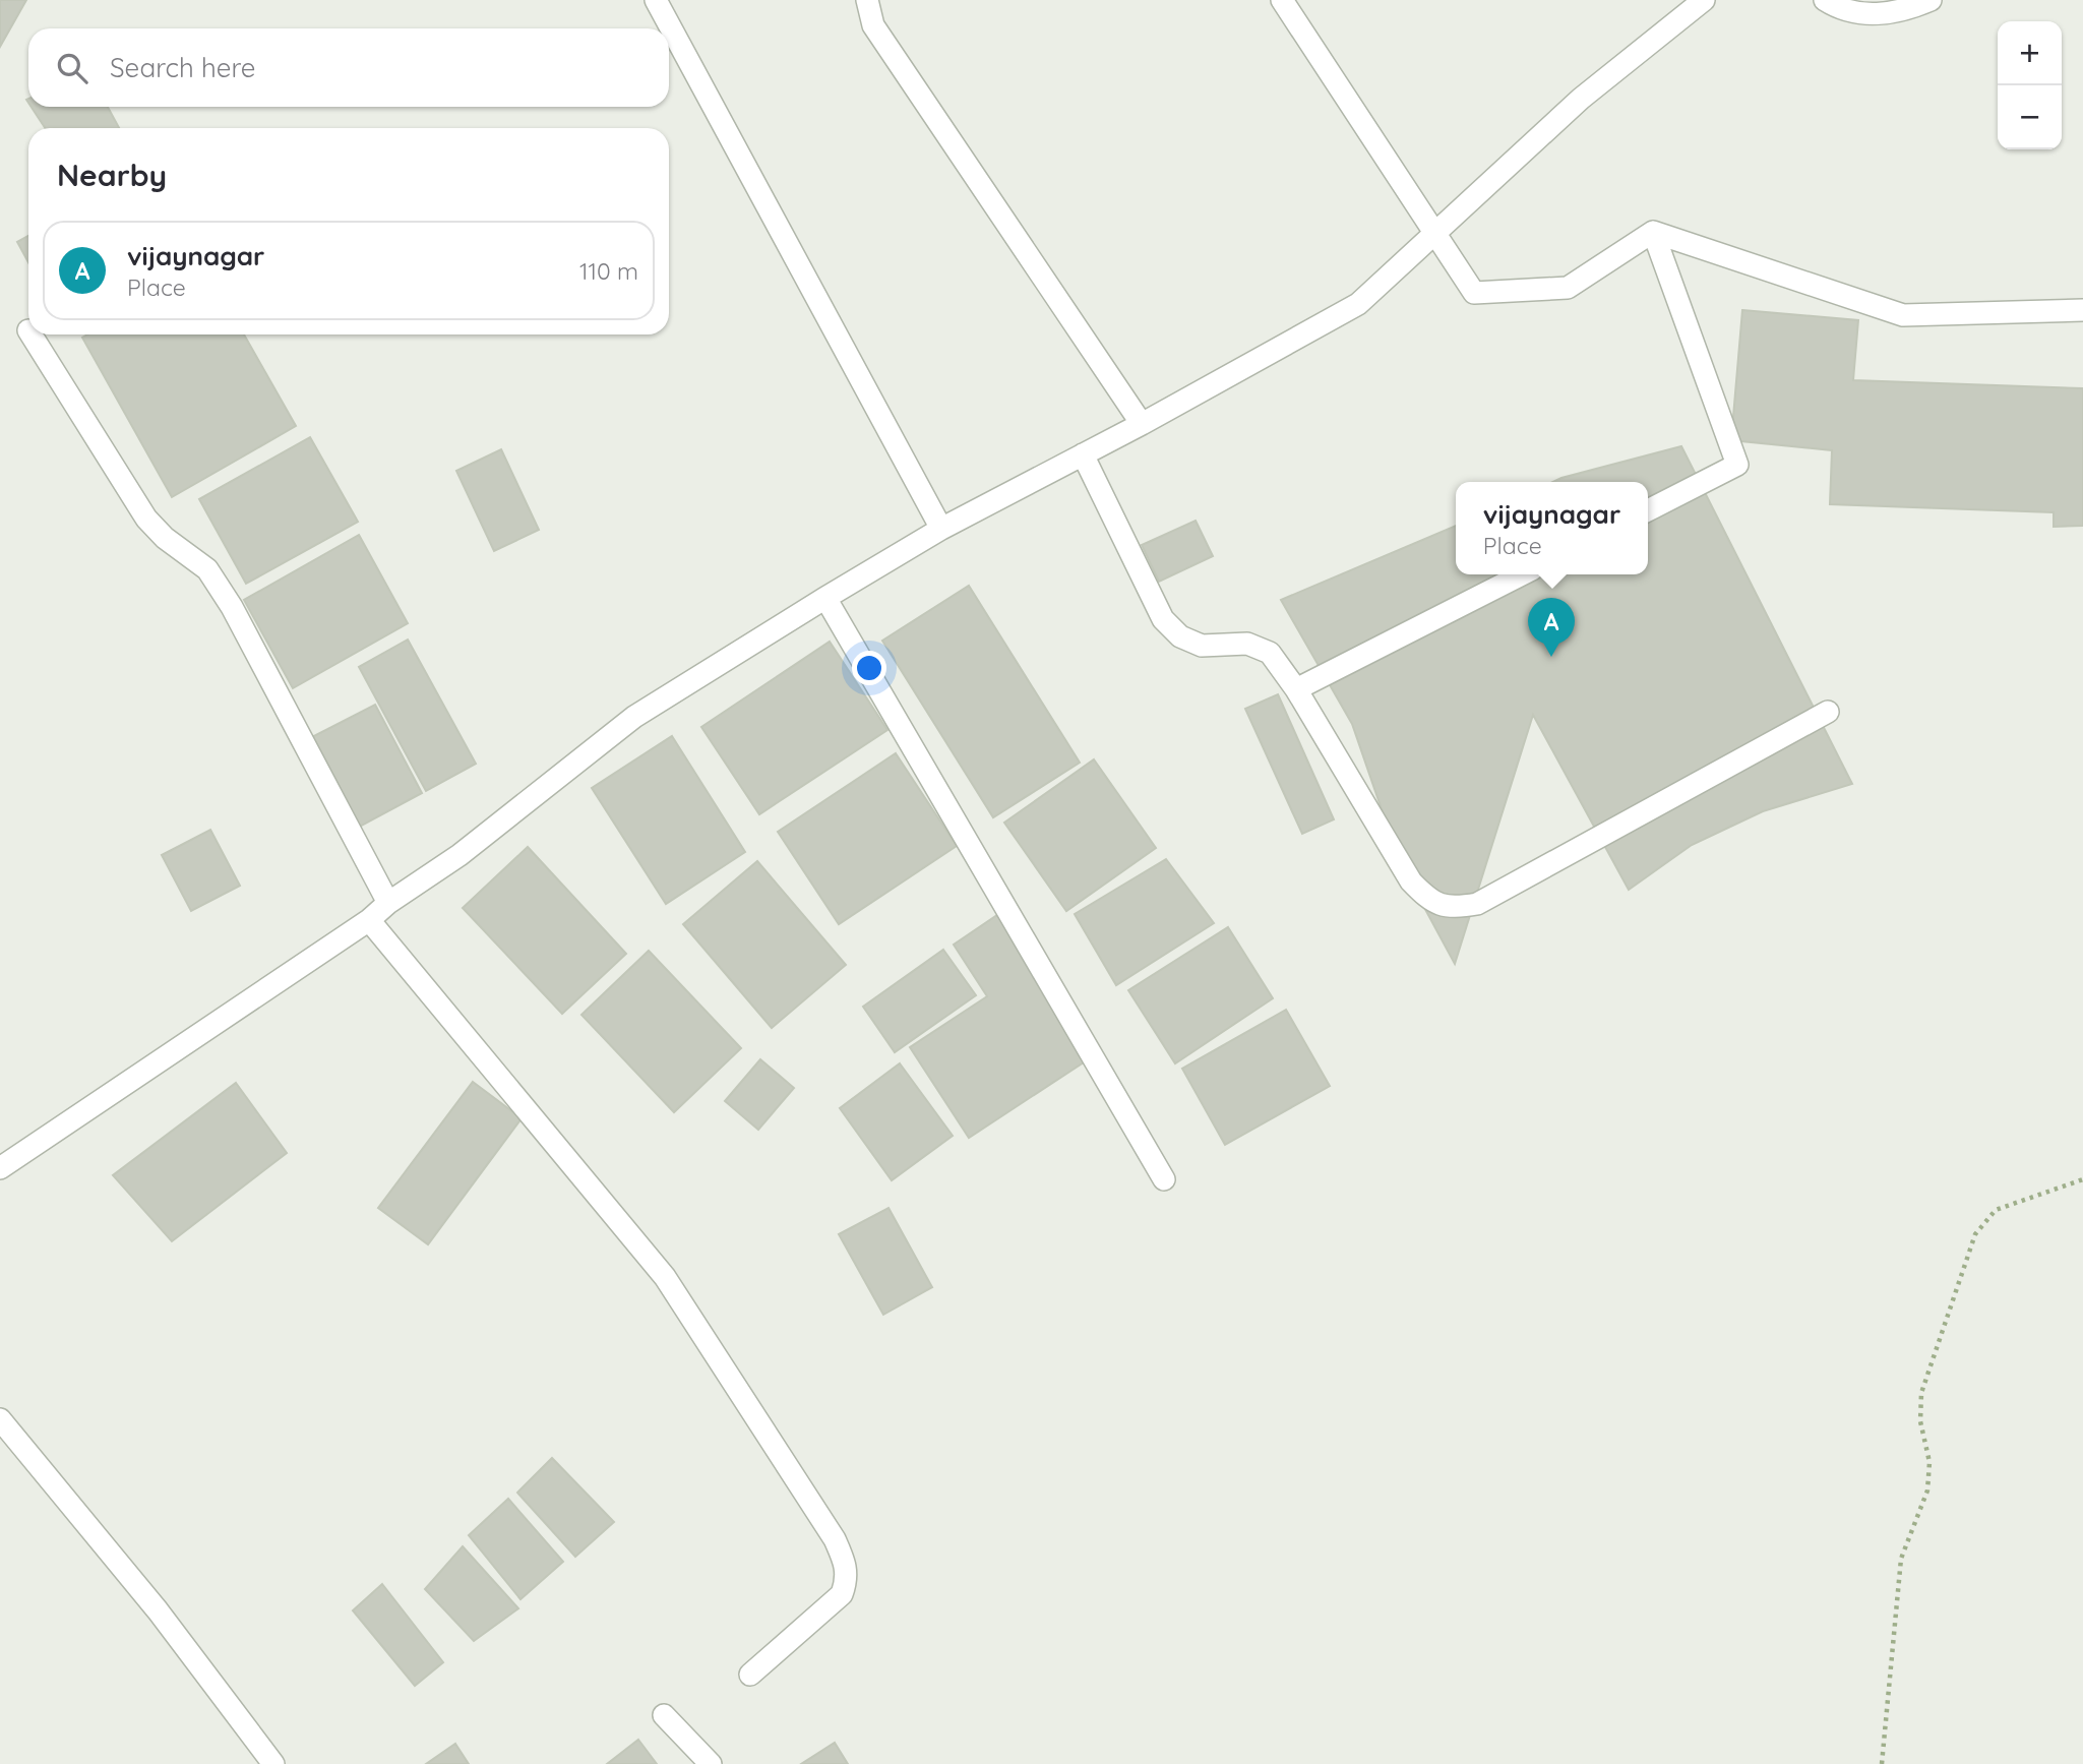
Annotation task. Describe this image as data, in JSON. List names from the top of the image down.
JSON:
{
  "page": {
    "map_buttons": ["+", "−"],
    "search": "Search here",
    "heading": "Nearby",
    "list": [
      {
        "mark": "A",
        "name": "vijaynagar",
        "note": "Place",
        "value": "110 m"
      }
    ],
    "popup": ["vijaynagar", "Place"],
    "pins": "A"
  }
}
